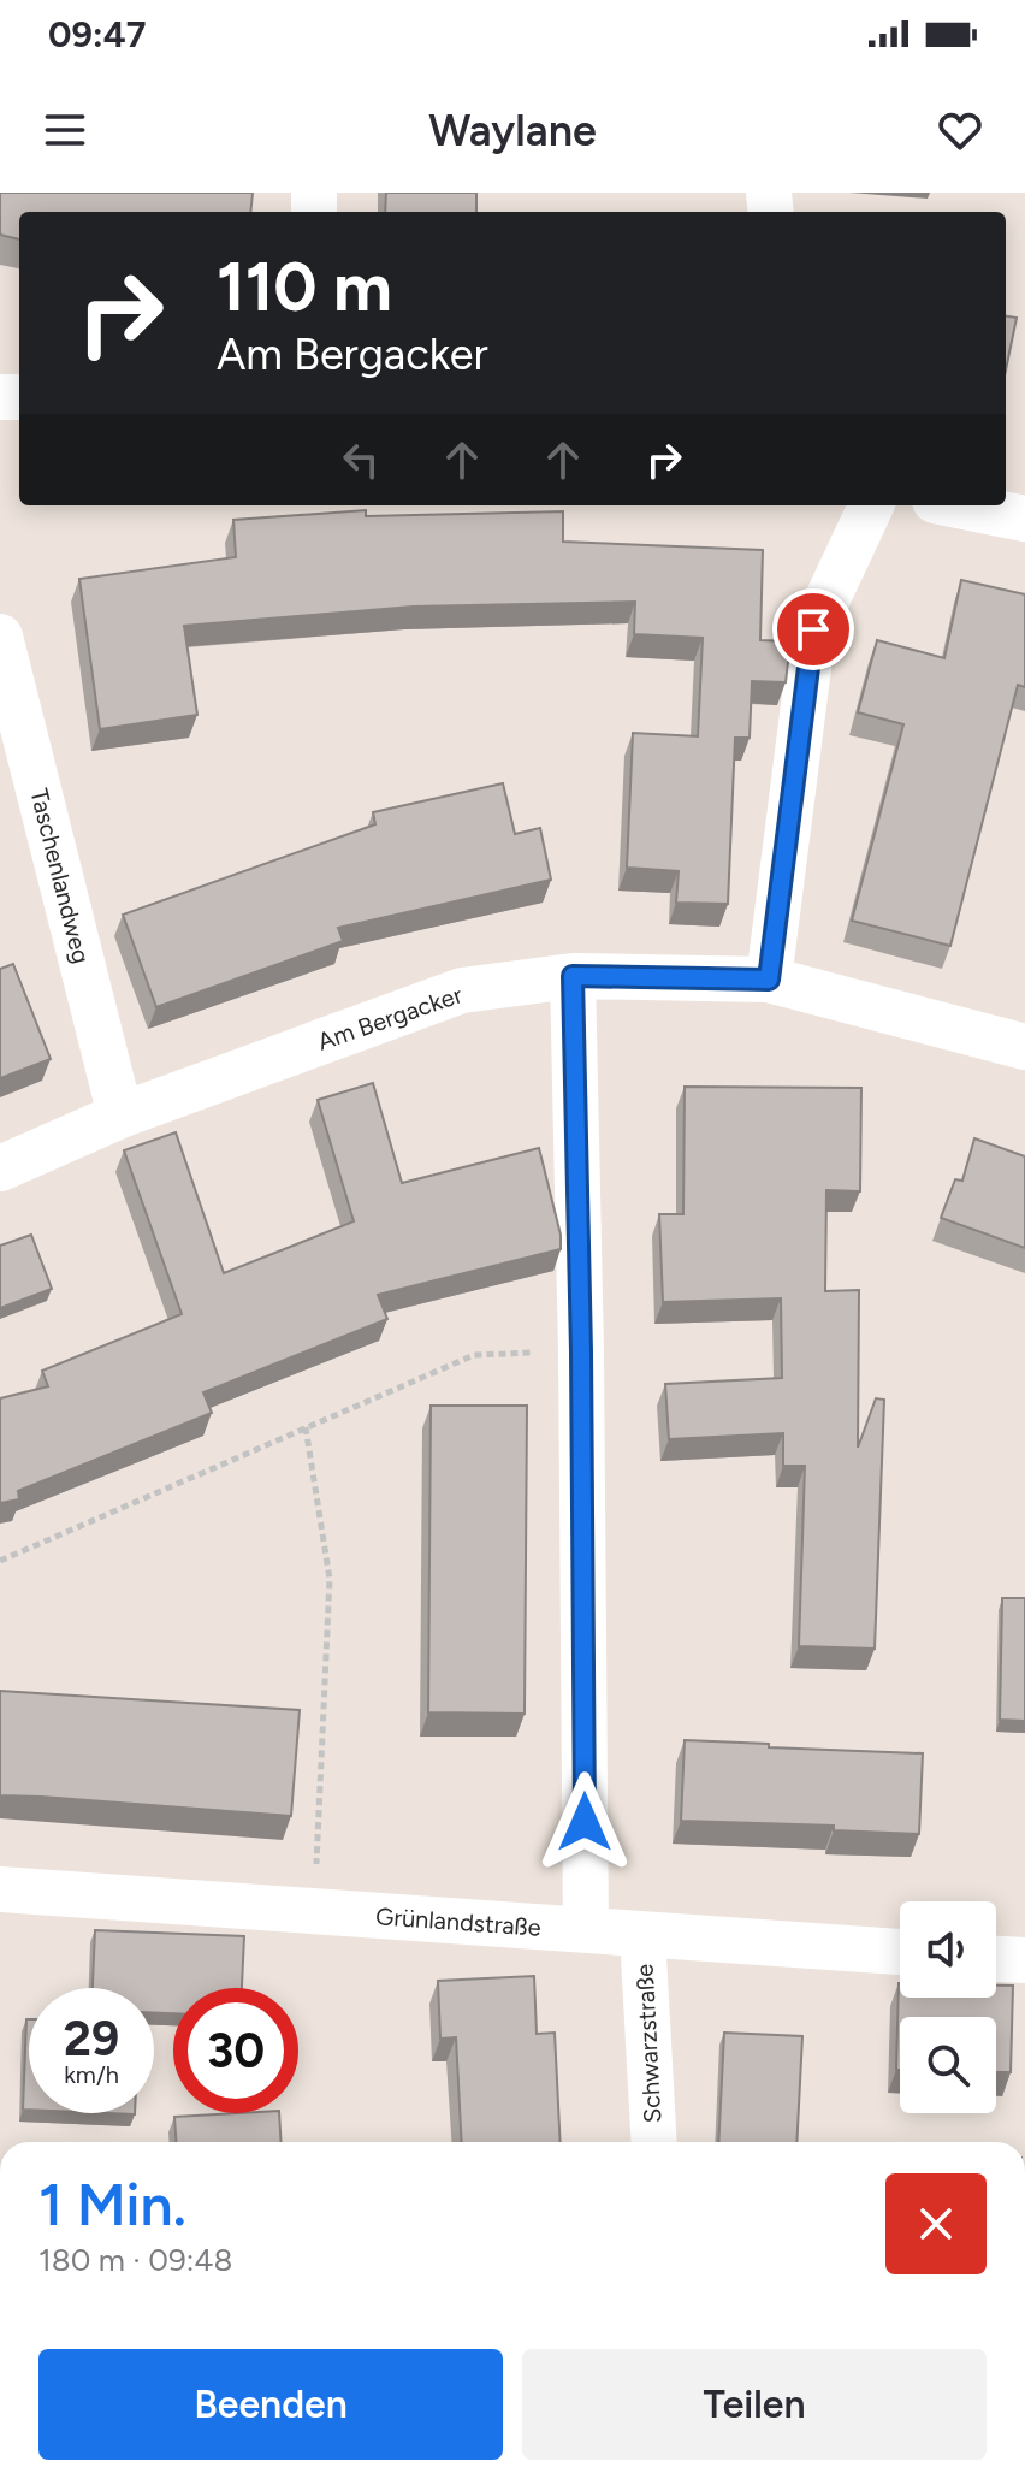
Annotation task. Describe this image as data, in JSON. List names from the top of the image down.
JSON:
{
  "streets": {
    "street": [
      "Taschenlandweg",
      "Am Bergacker",
      "Grünlandstraße",
      "Schwarzstraße"
    ]
  },
  "crossings": [
    ["Taschenlandweg", "Am Bergacker"],
    ["Grünlandstraße", "Schwarzstraße"]
  ],
  "page": {
    "status": "09:47",
    "header": "Waylane",
    "turn": ["110 m", "Am Bergacker"],
    "speed": "29 km/h",
    "limit": "30",
    "heading": ["1 Min.", "180 m · 09:48"],
    "buttons": ["Beenden", "Teilen"]
  }
}
